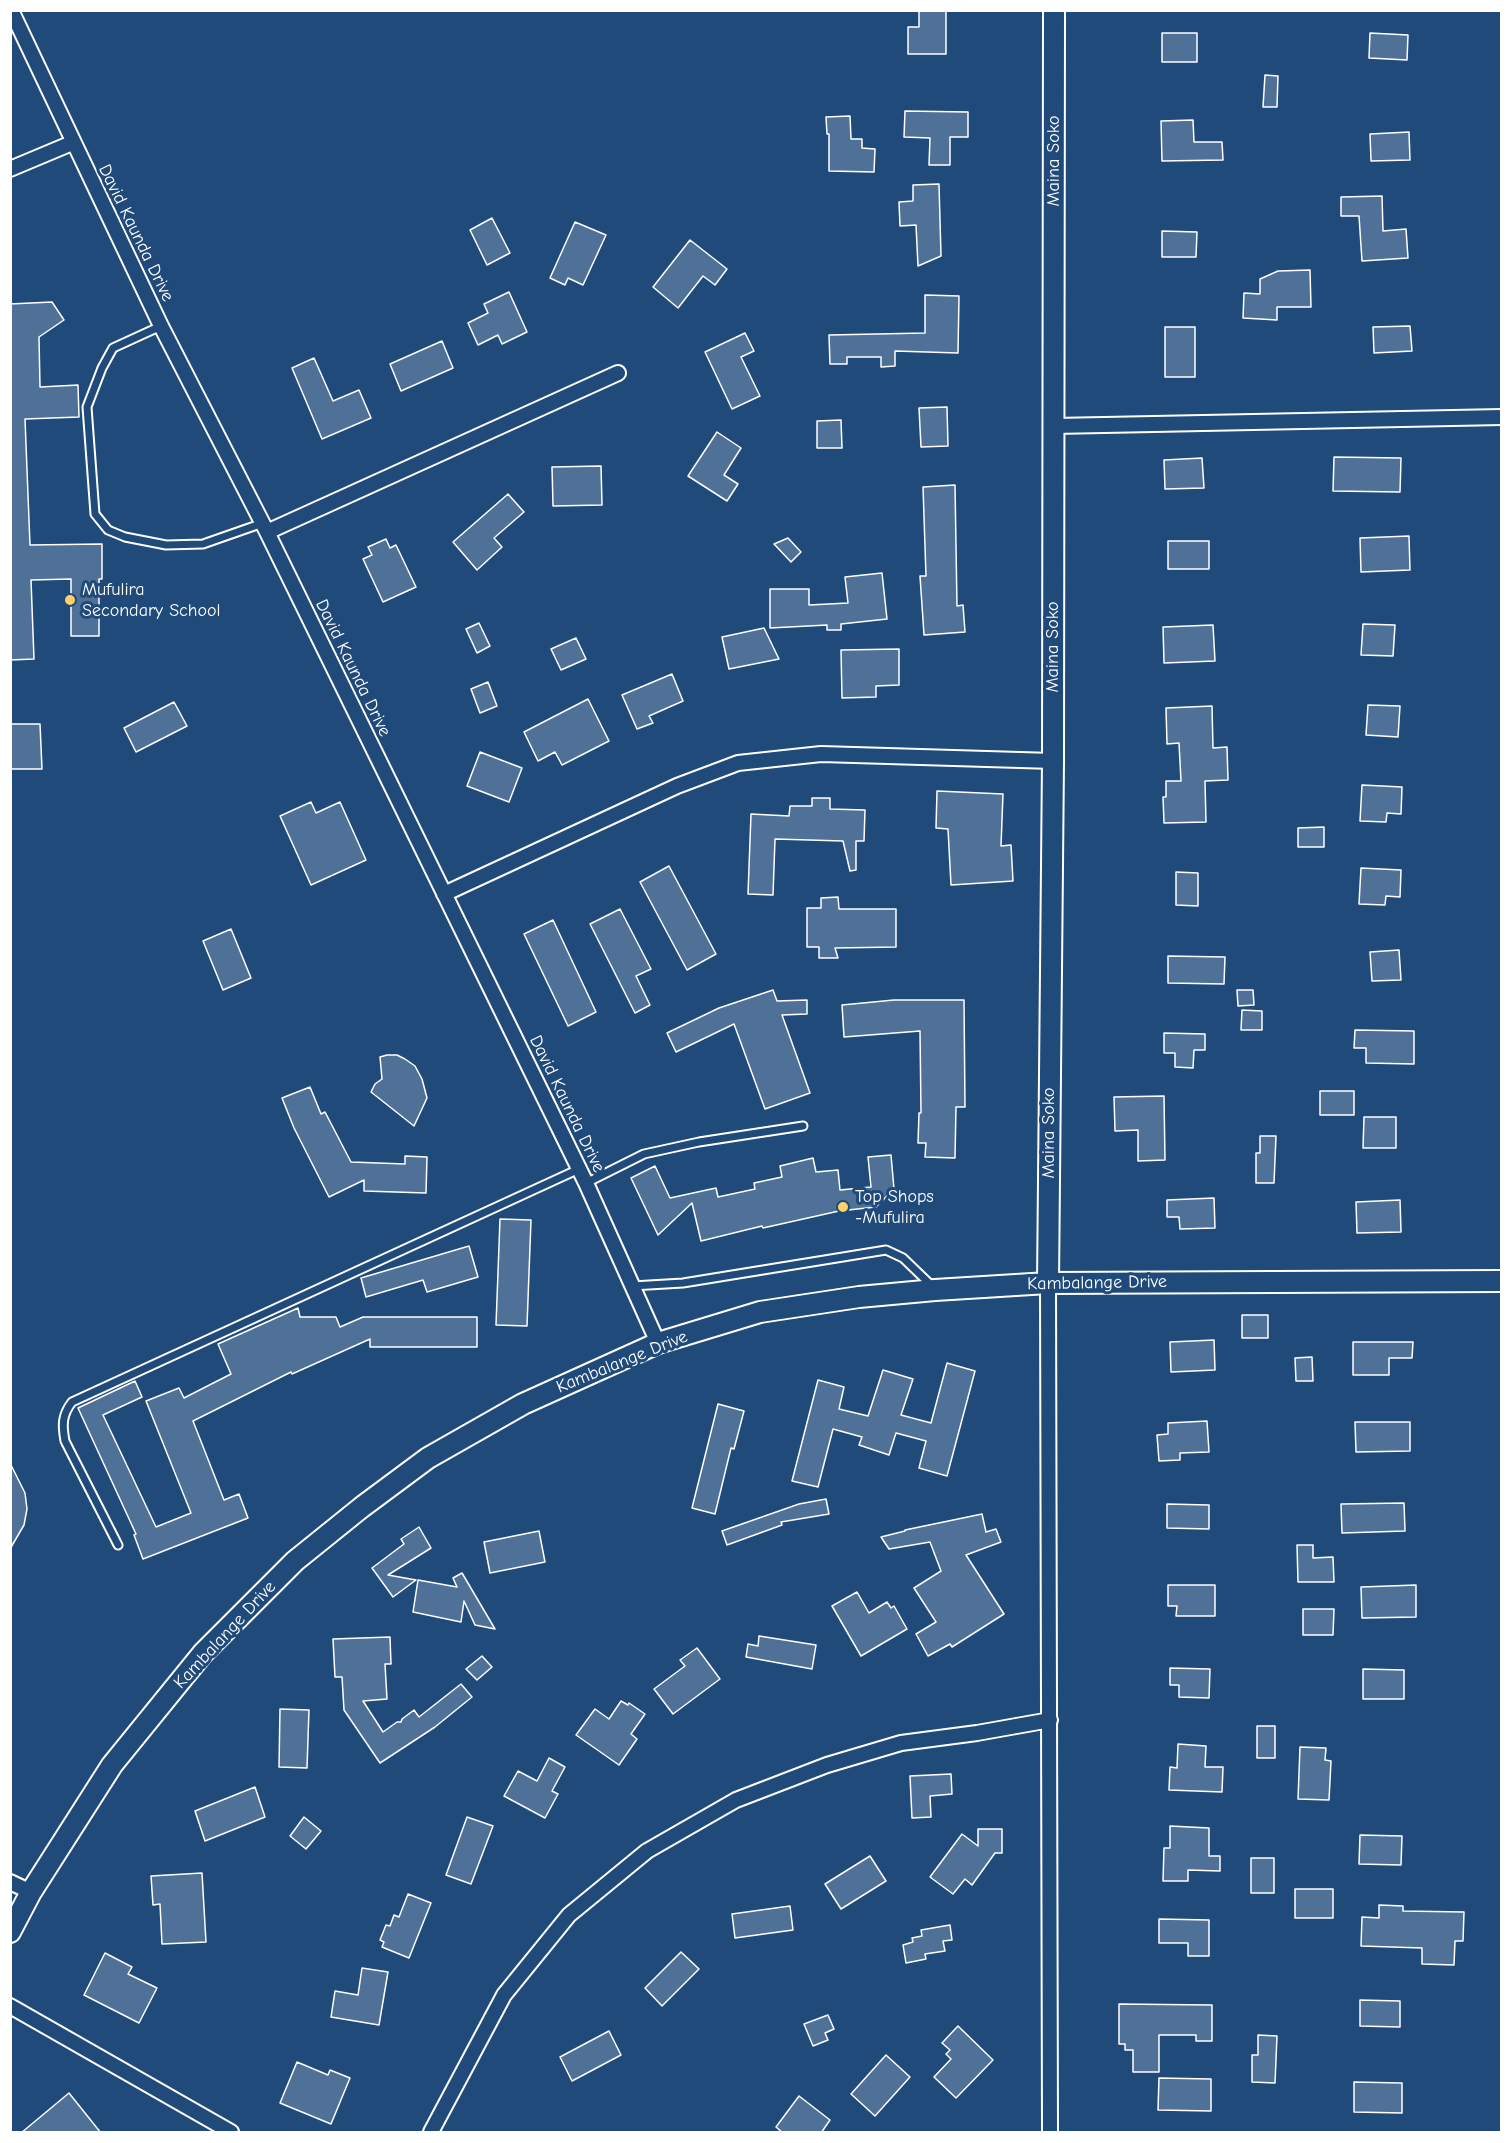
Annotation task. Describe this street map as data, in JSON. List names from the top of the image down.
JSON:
{
  "streets": {
    "street": ["Maina Soko", "David Kaunda Drive", "Kambalange Drive"]
  },
  "crossings": [
    ["Maina Soko", "Kambalange Drive"],
    ["David Kaunda Drive", "Kambalange Drive"]
  ],
  "places": ["Mufulira Secondary School", "Top Shops -Mufulira"]
}
